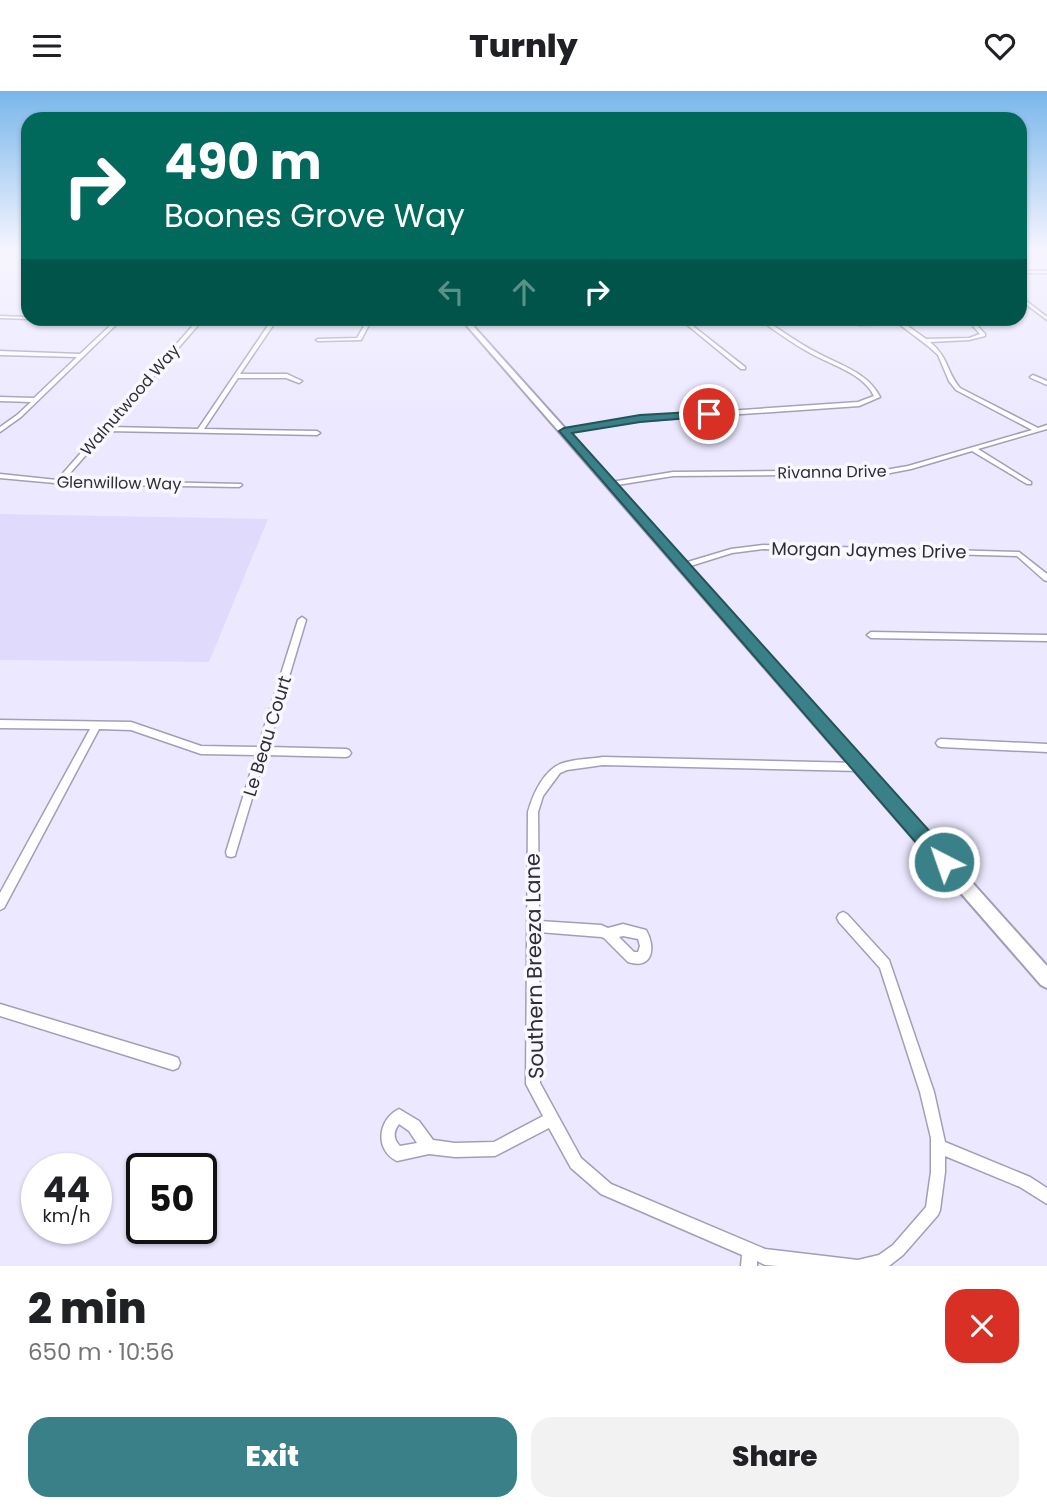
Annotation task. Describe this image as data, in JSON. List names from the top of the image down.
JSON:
{
  "streets": {
    "street": [
      "Walnutwood Way",
      "Rivanna Drive",
      "Glenwillow Way",
      "Morgan Jaymes Drive",
      "Le Beau Court",
      "Southern Breeza Lane"
    ]
  },
  "crossings": [
    ["Walnutwood Way", "Glenwillow Way"]
  ],
  "page": {
    "header": "Turnly",
    "turn": ["490 m", "Boones Grove Way"],
    "speed": "44 km/h",
    "limit": "50",
    "heading": ["2 min", "650 m · 10:56"],
    "buttons": ["Exit", "Share"]
  }
}
